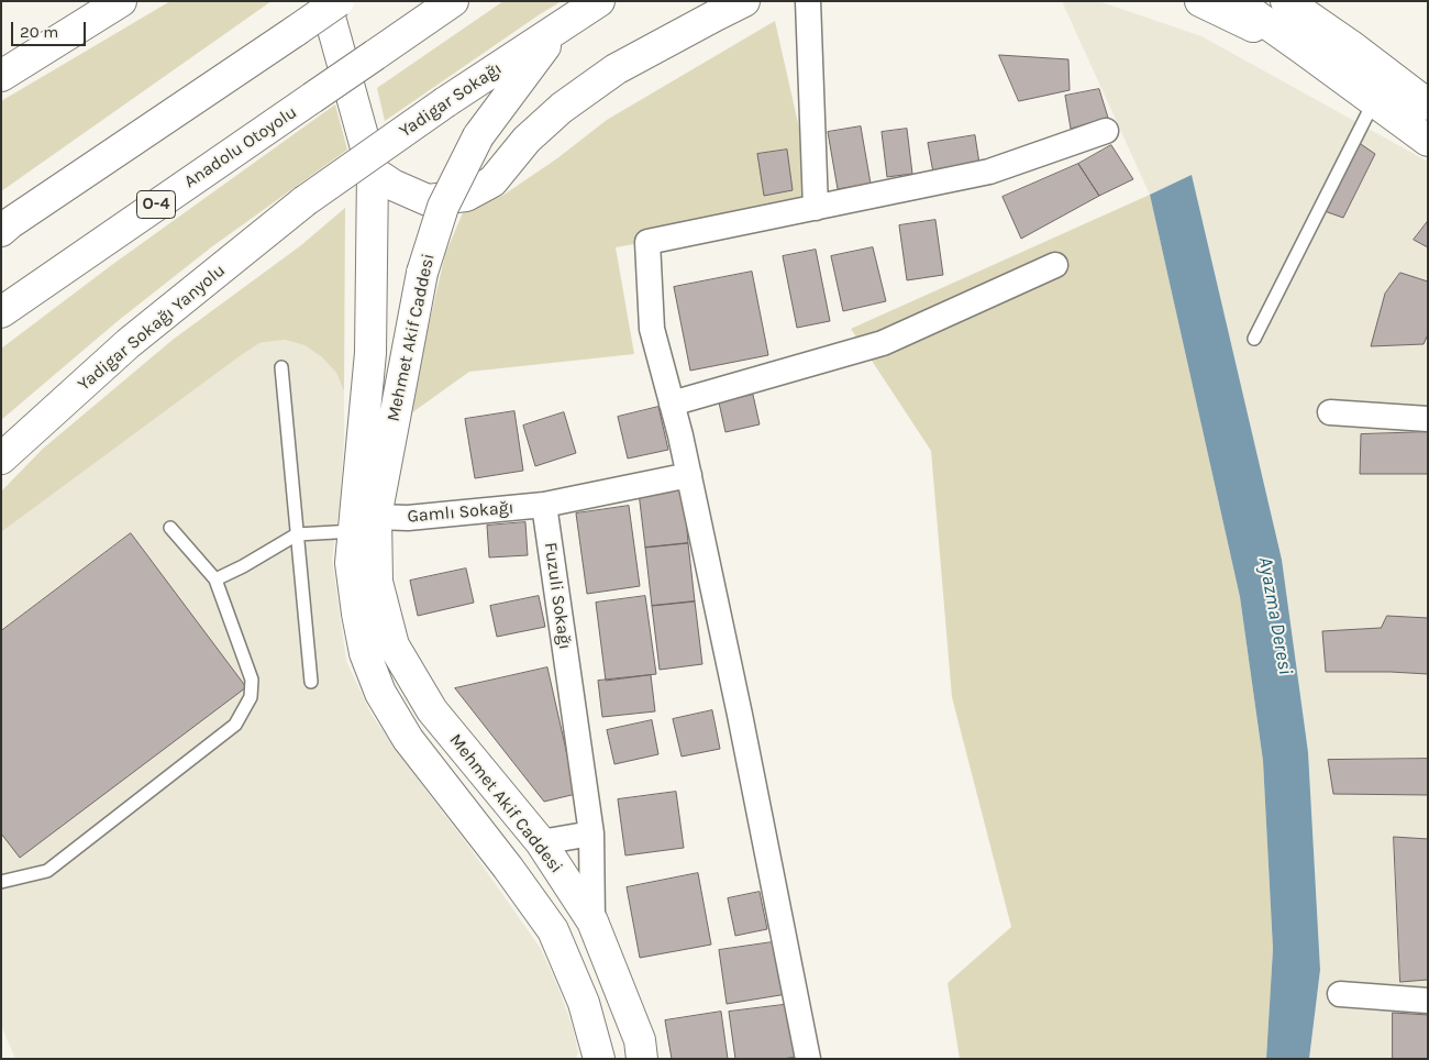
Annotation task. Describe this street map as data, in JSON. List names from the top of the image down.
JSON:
{
  "streets": {
    "main road": [
      "Yadigar Sokağı",
      "Anadolu Otoyolu",
      "O-4",
      "Yadigar Sokağı Yanyolu",
      "Mehmet Akif Caddesi"
    ],
    "street": ["Gamlı Sokağı", "Fuzuli Sokağı"]
  },
  "crossings": [
    ["Yadigar Sokağı", "Yadigar Sokağı Yanyolu"],
    ["Yadigar Sokağı", "Mehmet Akif Caddesi"],
    ["Mehmet Akif Caddesi", "Gamlı Sokağı"],
    ["Mehmet Akif Caddesi", "Fuzuli Sokağı"],
    ["Gamlı Sokağı", "Fuzuli Sokağı"]
  ],
  "water": ["Ayazma Deresi"],
  "scale_bar": "20 m"
}
